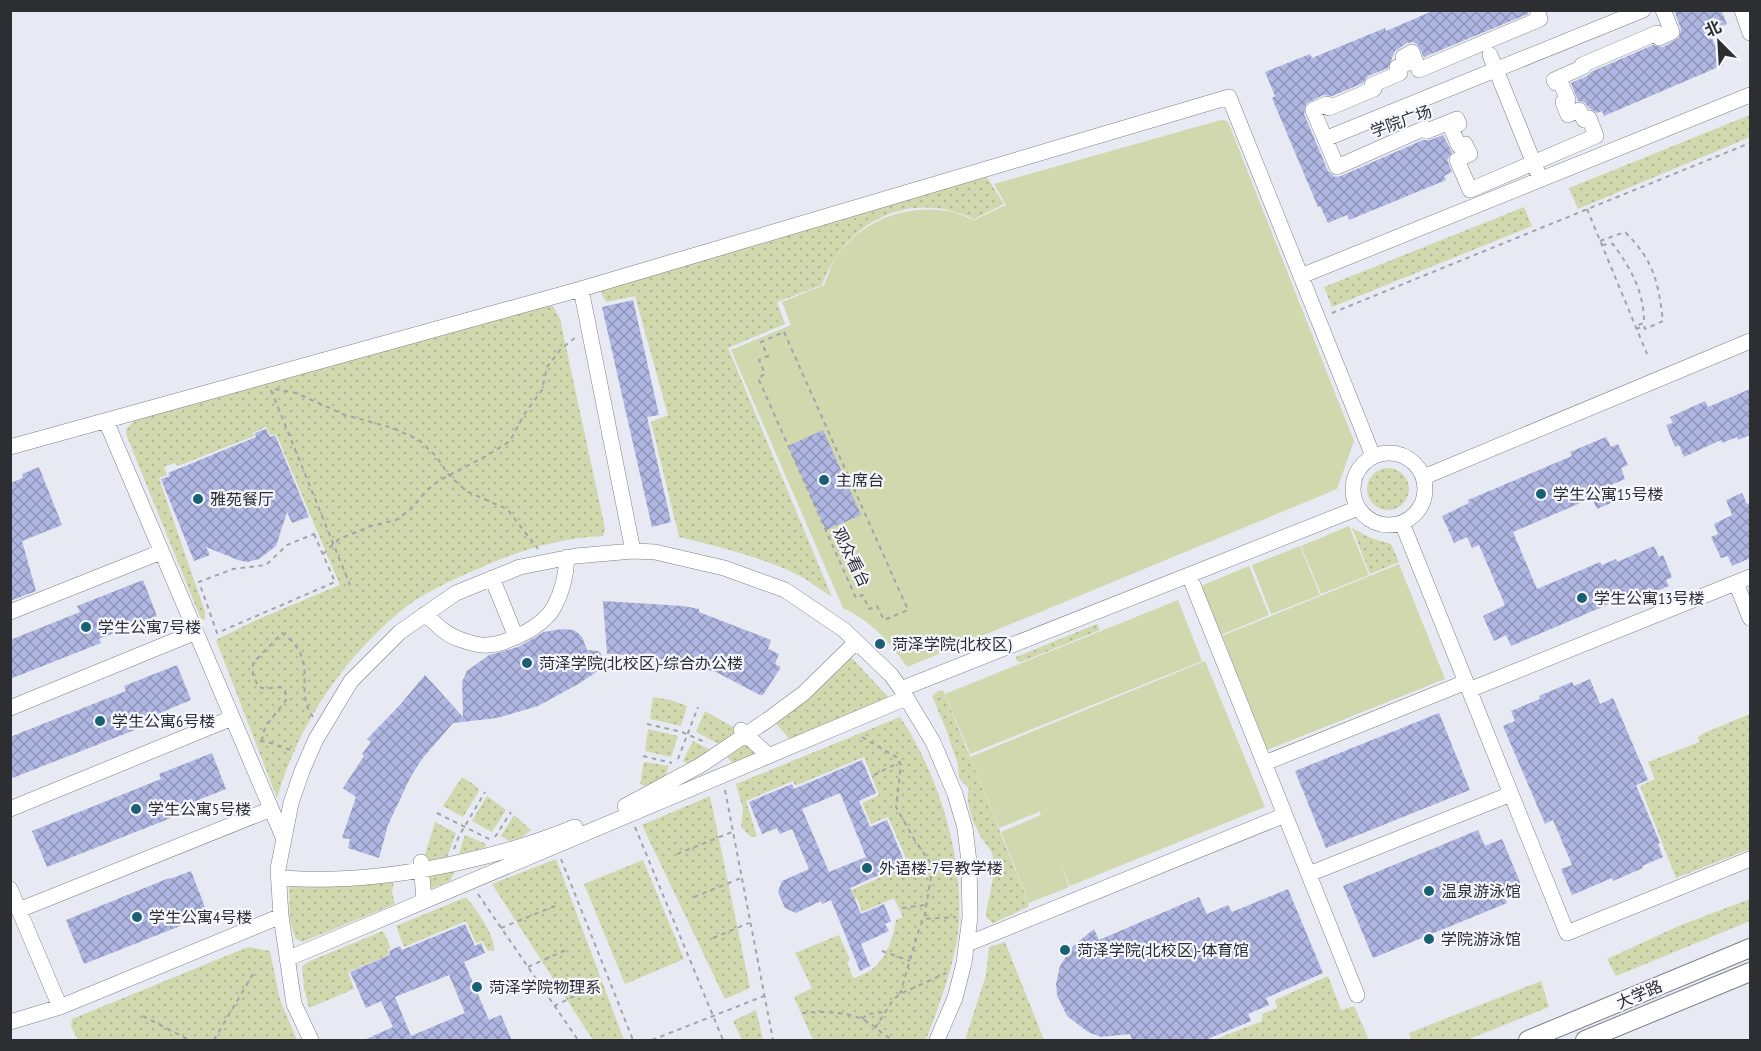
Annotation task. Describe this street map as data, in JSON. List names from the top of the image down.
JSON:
{
  "streets": {
    "main road": ["大学路"],
    "street": ["学院广场"],
    "path": ["观众看台"]
  },
  "places": [
    "主席台",
    "学生公寓15号楼",
    "雅苑餐厅",
    "学生公寓13号楼",
    "学生公寓7号楼",
    "菏泽学院(北校区)",
    "菏泽学院(北校区)-综合办公楼",
    "学生公寓6号楼",
    "学生公寓5号楼",
    "外语楼-7号教学楼",
    "温泉游泳馆",
    "学生公寓4号楼",
    "学院游泳馆",
    "菏泽学院(北校区)-体育馆",
    "菏泽学院物理系"
  ],
  "north": "top left"
}
